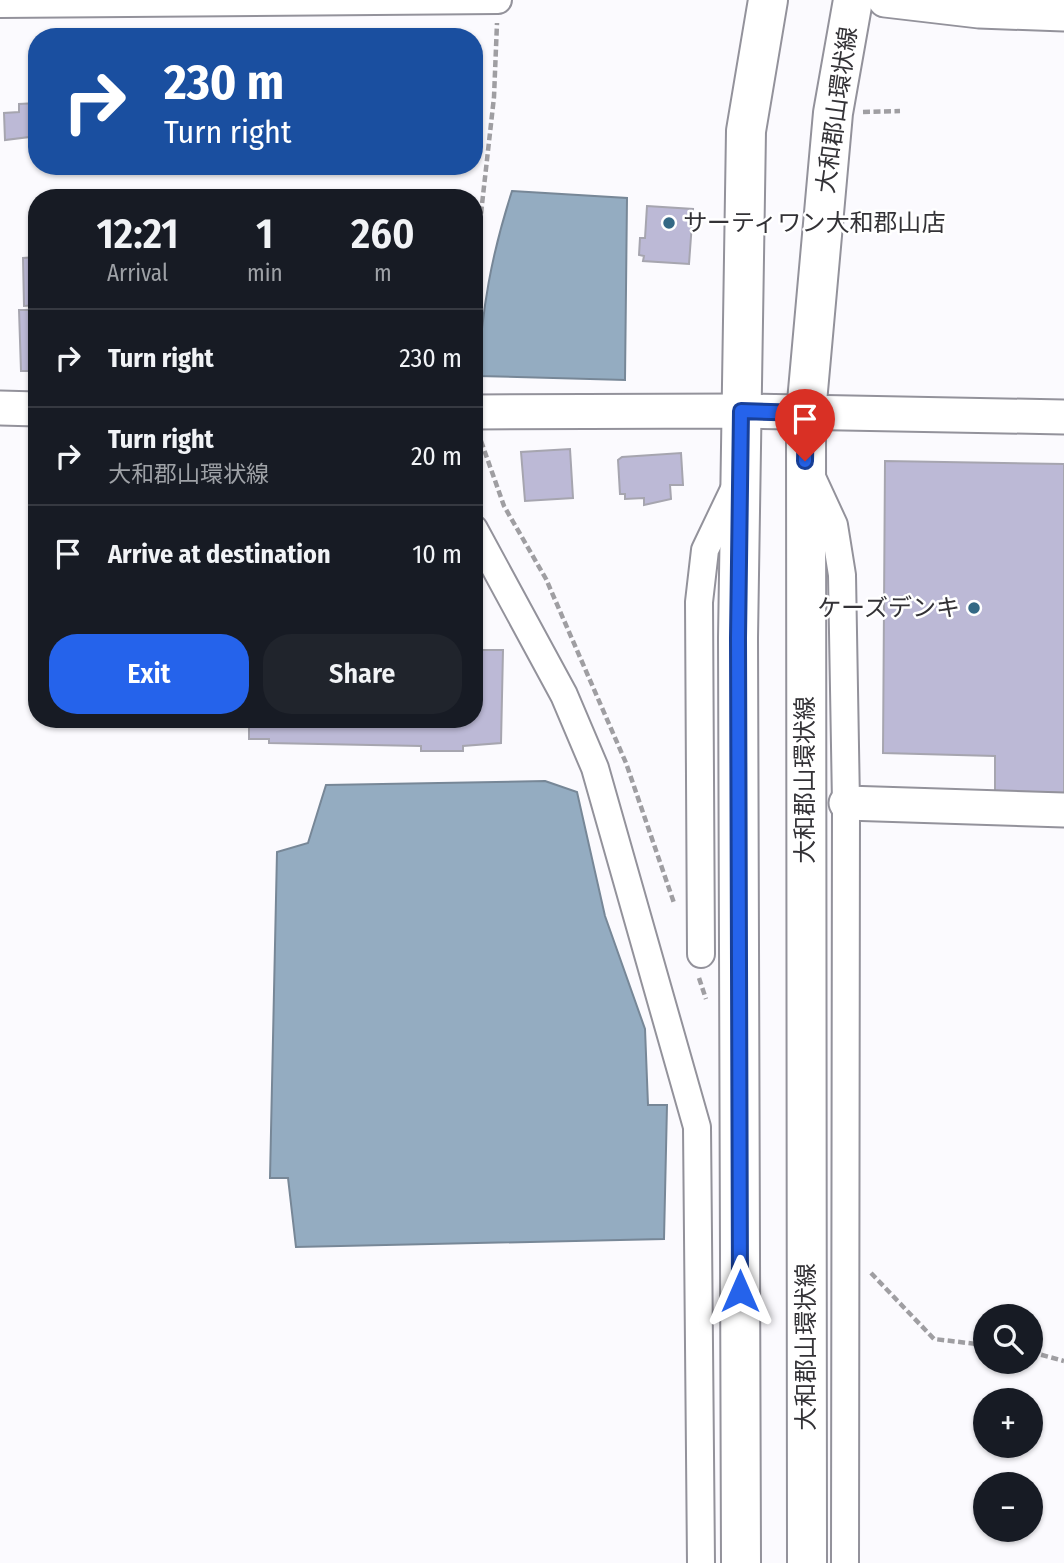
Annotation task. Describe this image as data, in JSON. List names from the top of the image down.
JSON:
{
  "streets": {
    "main road": ["大和郡山環状線"]
  },
  "places": ["サーティワン大和郡山店", "ケーズデンキ"],
  "page": {
    "turn": ["230 m", "Turn right"],
    "eta": [
      "12:21",
      "Arrival",
      "1",
      "min",
      "260",
      "m"
    ],
    "list": [
      {
        "name": "Turn right",
        "value": "230 m"
      },
      {
        "name": "Turn right",
        "note": "大和郡山環状線",
        "value": "20 m"
      },
      {
        "name": "Arrive at destination",
        "value": "10 m"
      }
    ],
    "buttons": ["Exit", "Share"],
    "map_buttons": ["+", "−"]
  }
}
